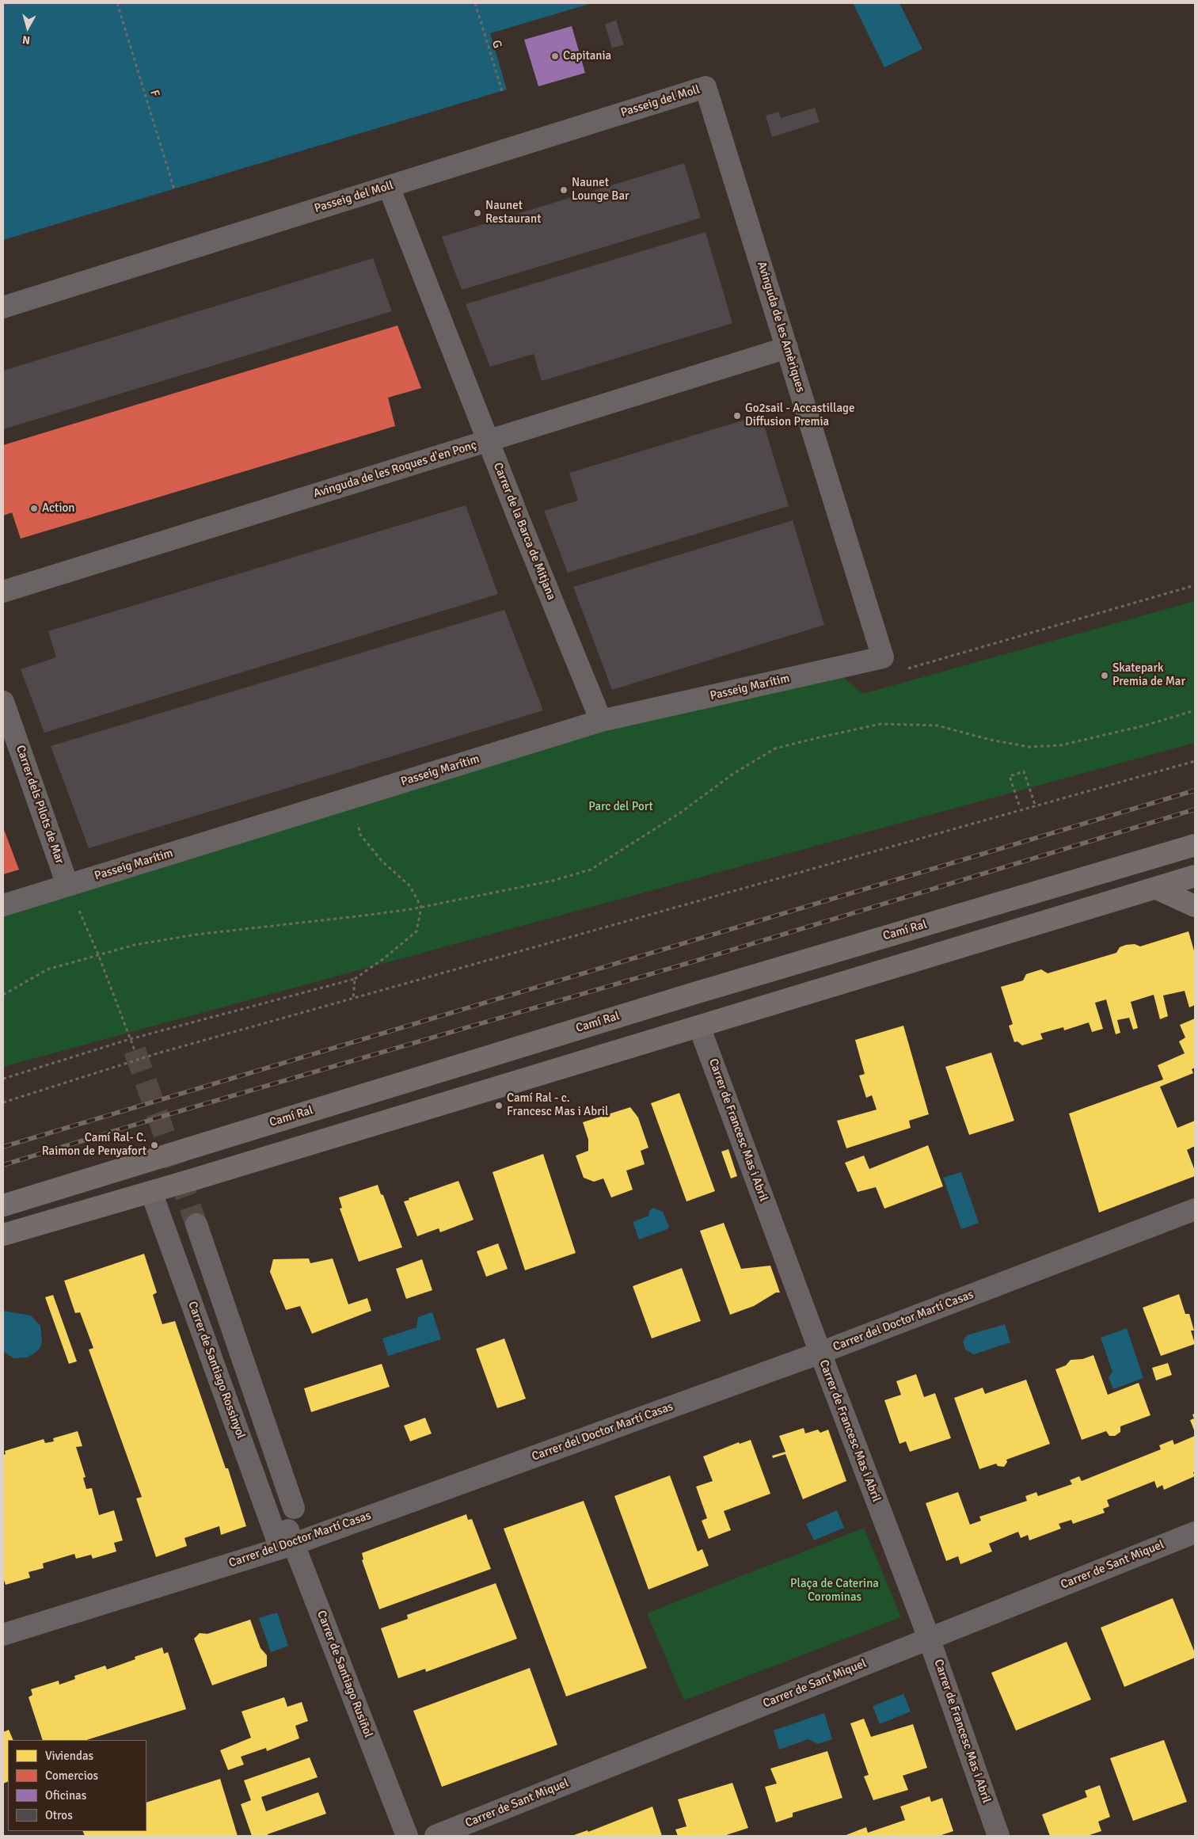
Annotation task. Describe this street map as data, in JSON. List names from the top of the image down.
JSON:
{
  "streets": {
    "main road": ["Camí Ral"],
    "street": [
      "Passeig del Moll",
      "Avinguda de les Amèriques",
      "Avinguda de les Roques d'en Ponç",
      "Carrer de la Barca de Mitjana",
      "Passeig Marítim",
      "Carrer dels Pilots de Mar",
      "Carrer de Francesc Mas i Abril",
      "Carrer del Doctor Martí Casas",
      "Carrer de Santiago Rossinyol",
      "Carrer de Sant Miquel",
      "Carrer de Santiago Rusiñol"
    ],
    "path": ["G", "F"]
  },
  "crossings": [
    ["Passeig del Moll", "Avinguda de les Amèriques"],
    ["Passeig del Moll", "Carrer de la Barca de Mitjana"],
    ["Avinguda de les Amèriques", "Avinguda de les Roques d'en Ponç"],
    ["Avinguda de les Amèriques", "Passeig Marítim"],
    ["Avinguda de les Roques d'en Ponç", "Carrer de la Barca de Mitjana"],
    ["Carrer de la Barca de Mitjana", "Passeig Marítim"],
    ["Passeig Marítim", "Carrer dels Pilots de Mar"],
    ["Carrer de Francesc Mas i Abril", "Carrer del Doctor Martí Casas"],
    ["Carrer de Francesc Mas i Abril", "Carrer de Sant Miquel"],
    ["Carrer del Doctor Martí Casas", "Carrer de Santiago Rossinyol"],
    ["Carrer del Doctor Martí Casas", "Carrer de Santiago Rusiñol"],
    ["Carrer de Santiago Rossinyol", "Carrer de Santiago Rusiñol"]
  ],
  "parks": ["Parc del Port", "Plaça de Caterina Corominas"],
  "places": [
    "Capitania",
    "Naunet Lounge Bar",
    "Naunet Restaurant",
    "Go2sail - Accastillage Diffusion Premia",
    "Action",
    "Skatepark Premia de Mar",
    "Camí Ral - c. Francesc Mas i Abril",
    "Camí Ral- C. Raimon de Penyafort"
  ],
  "legend": [
    "Viviendas",
    "Comercios",
    "Oficinas",
    "Otros"
  ],
  "north": "bottom"
}
